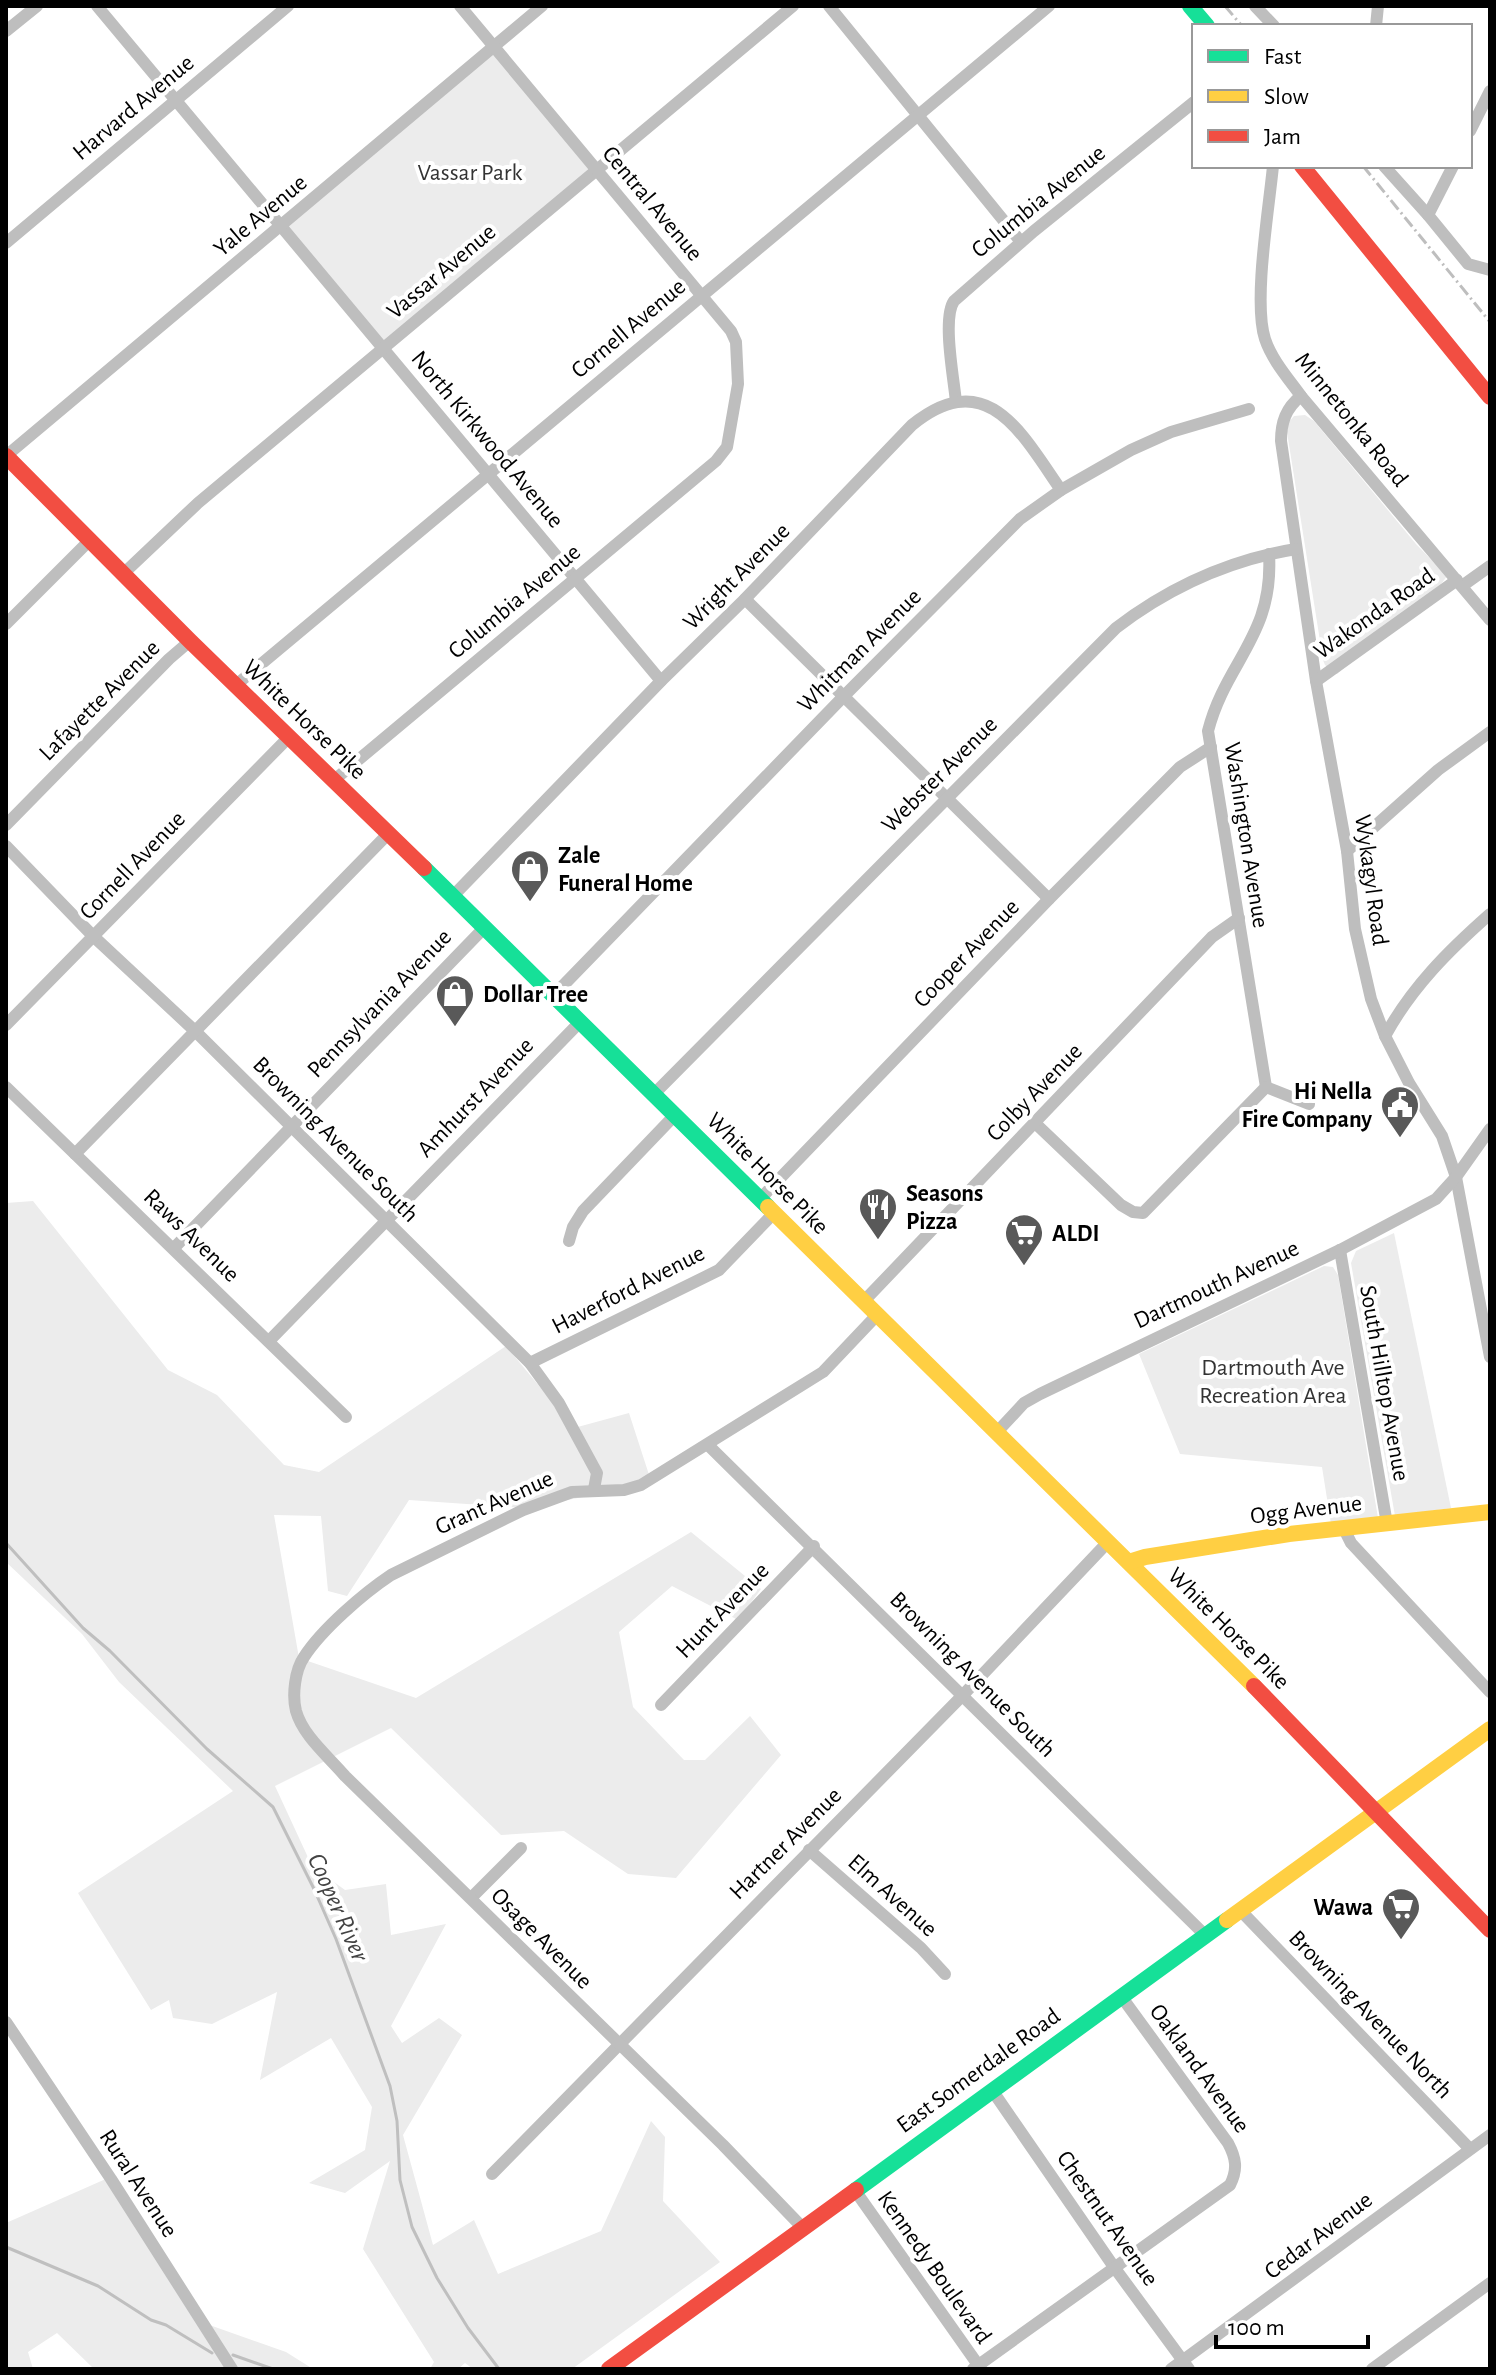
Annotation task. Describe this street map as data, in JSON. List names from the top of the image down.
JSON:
{
  "streets": {
    "main road": ["White Horse Pike", "Ogg Avenue", "East Somerdale Road"],
    "street": [
      "Harvard Avenue",
      "Columbia Avenue",
      "Central Avenue",
      "Yale Avenue",
      "Vassar Avenue",
      "Cornell Avenue",
      "Minnetonka Road",
      "North Kirkwood Avenue",
      "Wright Avenue",
      "Wakonda Road",
      "Whitman Avenue",
      "Lafayette Avenue",
      "Webster Avenue",
      "Washington Avenue",
      "Wykagyl Road",
      "Cooper Avenue",
      "Pennsylvania Avenue",
      "Colby Avenue",
      "Amhurst Avenue",
      "Browning Avenue South",
      "Raws Avenue",
      "Dartmouth Avenue",
      "Haverford Avenue",
      "South Hilltop Avenue",
      "Grant Avenue",
      "Hunt Avenue",
      "Hartner Avenue",
      "Elm Avenue",
      "Osage Avenue",
      "Browning Avenue North",
      "Oakland Avenue",
      "Rural Avenue",
      "Chestnut Avenue",
      "Cedar Avenue",
      "Kennedy Boulevard"
    ]
  },
  "crossings": [
    ["Harvard Avenue", "North Kirkwood Avenue"],
    ["Columbia Avenue", "Central Avenue"],
    ["Columbia Avenue", "North Kirkwood Avenue"],
    ["Columbia Avenue", "Wright Avenue"],
    ["Columbia Avenue", "White Horse Pike"],
    ["Central Avenue", "Yale Avenue"],
    ["Central Avenue", "Vassar Avenue"],
    ["Central Avenue", "Cornell Avenue"],
    ["Yale Avenue", "North Kirkwood Avenue"],
    ["Yale Avenue", "White Horse Pike"],
    ["Vassar Avenue", "North Kirkwood Avenue"],
    ["Vassar Avenue", "White Horse Pike"],
    ["Cornell Avenue", "North Kirkwood Avenue"],
    ["Cornell Avenue", "White Horse Pike"],
    ["Cornell Avenue", "Browning Avenue South"],
    ["Minnetonka Road", "Wakonda Road"],
    ["Minnetonka Road", "Wykagyl Road"],
    ["North Kirkwood Avenue", "Wright Avenue"],
    ["Wright Avenue", "White Horse Pike"],
    ["Wakonda Road", "Wykagyl Road"],
    ["Whitman Avenue", "White Horse Pike"],
    ["Lafayette Avenue", "White Horse Pike"],
    ["White Horse Pike", "Webster Avenue"],
    ["White Horse Pike", "Cooper Avenue"],
    ["White Horse Pike", "Pennsylvania Avenue"],
    ["White Horse Pike", "Colby Avenue"],
    ["White Horse Pike", "Amhurst Avenue"],
    ["White Horse Pike", "Dartmouth Avenue"],
    ["White Horse Pike", "Haverford Avenue"],
    ["White Horse Pike", "Grant Avenue"],
    ["White Horse Pike", "Ogg Avenue"],
    ["White Horse Pike", "Hartner Avenue"],
    ["White Horse Pike", "East Somerdale Road"],
    ["Webster Avenue", "Washington Avenue"],
    ["Webster Avenue", "Wykagyl Road"],
    ["Washington Avenue", "Cooper Avenue"],
    ["Washington Avenue", "Colby Avenue"],
    ["Wykagyl Road", "Dartmouth Avenue"],
    ["Pennsylvania Avenue", "Browning Avenue South"],
    ["Pennsylvania Avenue", "Raws Avenue"],
    ["Amhurst Avenue", "Browning Avenue South"],
    ["Amhurst Avenue", "Raws Avenue"],
    ["Browning Avenue South", "Haverford Avenue"],
    ["Browning Avenue South", "Grant Avenue"],
    ["Browning Avenue South", "Hunt Avenue"],
    ["Browning Avenue South", "Hartner Avenue"],
    ["Browning Avenue South", "East Somerdale Road"],
    ["Dartmouth Avenue", "South Hilltop Avenue"],
    ["South Hilltop Avenue", "Ogg Avenue"],
    ["Grant Avenue", "Osage Avenue"],
    ["Hartner Avenue", "Elm Avenue"],
    ["Hartner Avenue", "Osage Avenue"],
    ["Osage Avenue", "East Somerdale Road"],
    ["Browning Avenue North", "East Somerdale Road"],
    ["Browning Avenue North", "Cedar Avenue"],
    ["Oakland Avenue", "East Somerdale Road"],
    ["Oakland Avenue", "Chestnut Avenue"],
    ["East Somerdale Road", "Chestnut Avenue"],
    ["East Somerdale Road", "Kennedy Boulevard"],
    ["Chestnut Avenue", "Cedar Avenue"]
  ],
  "water": ["Cooper River"],
  "parks": ["Vassar Park", "Dartmouth Ave Recreation Area"],
  "places": {
    "shop": ["Zale Funeral Home", "Dollar Tree"],
    "public building": ["Hi Nella Fire Company"],
    "restaurant": ["Seasons Pizza"],
    "supermarket": ["ALDI", "Wawa"]
  },
  "legend": ["Fast", "Slow", "Jam"],
  "scale_bar": "100 m"
}
